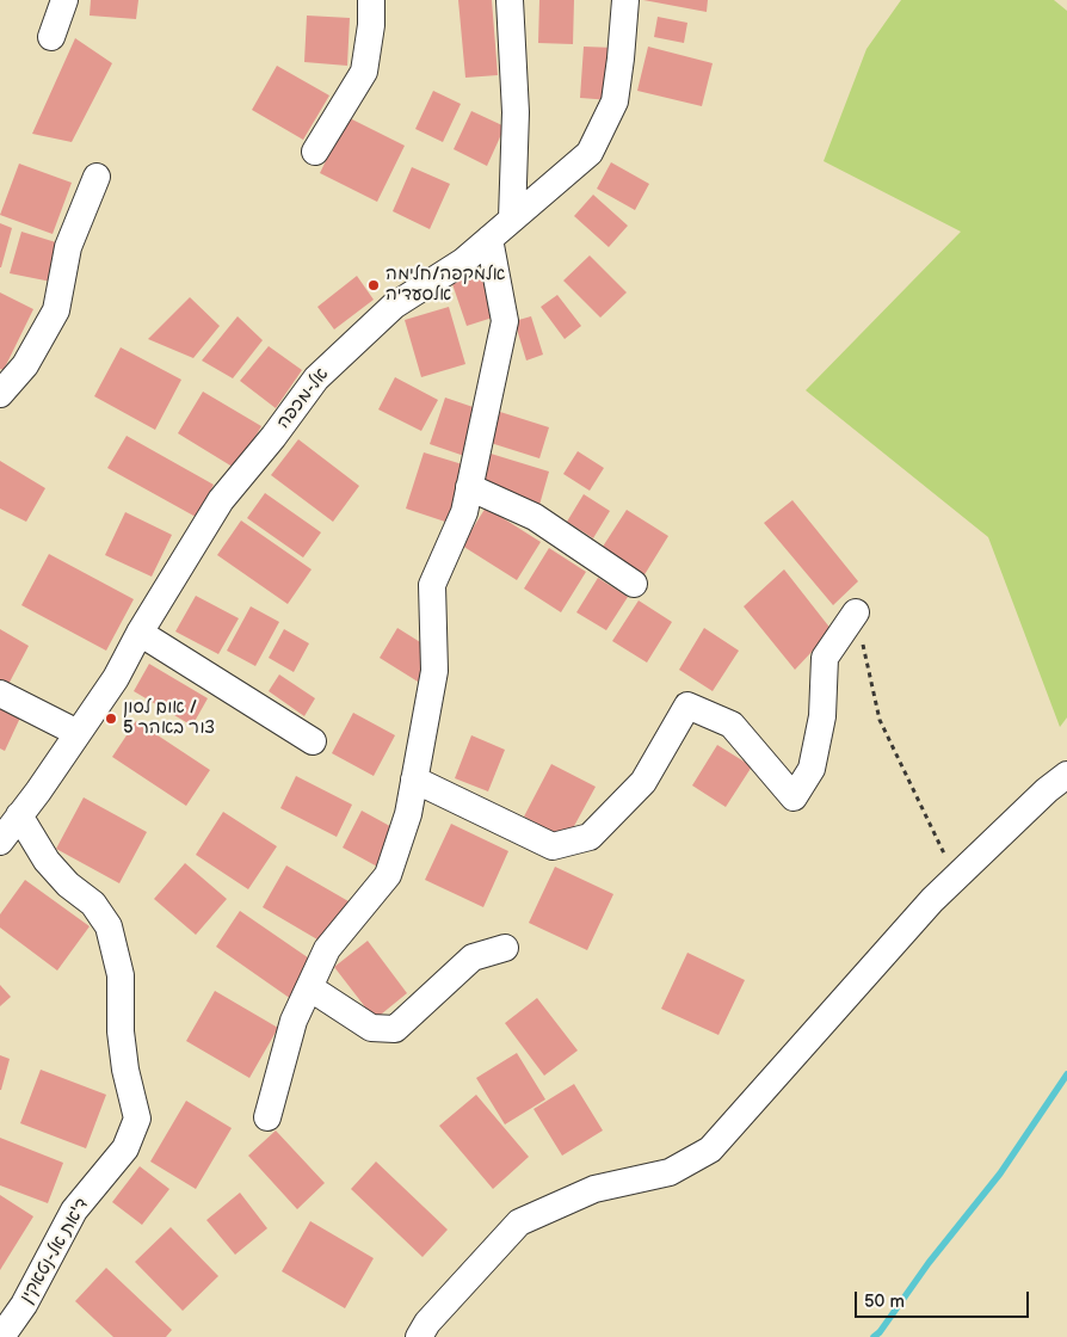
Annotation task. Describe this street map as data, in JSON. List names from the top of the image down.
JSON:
{
  "streets": {
    "street": ["אל-מכפה", "ד'את אל-נטאקין"]
  },
  "crossings": [
    ["אל-מכפה", "ד'את אל-נטאקין"]
  ],
  "places": ["אלמקפה/חלימה אלסעדיה", "אום לסון / צור באהר 5"],
  "scale_bar": "50 m"
}
